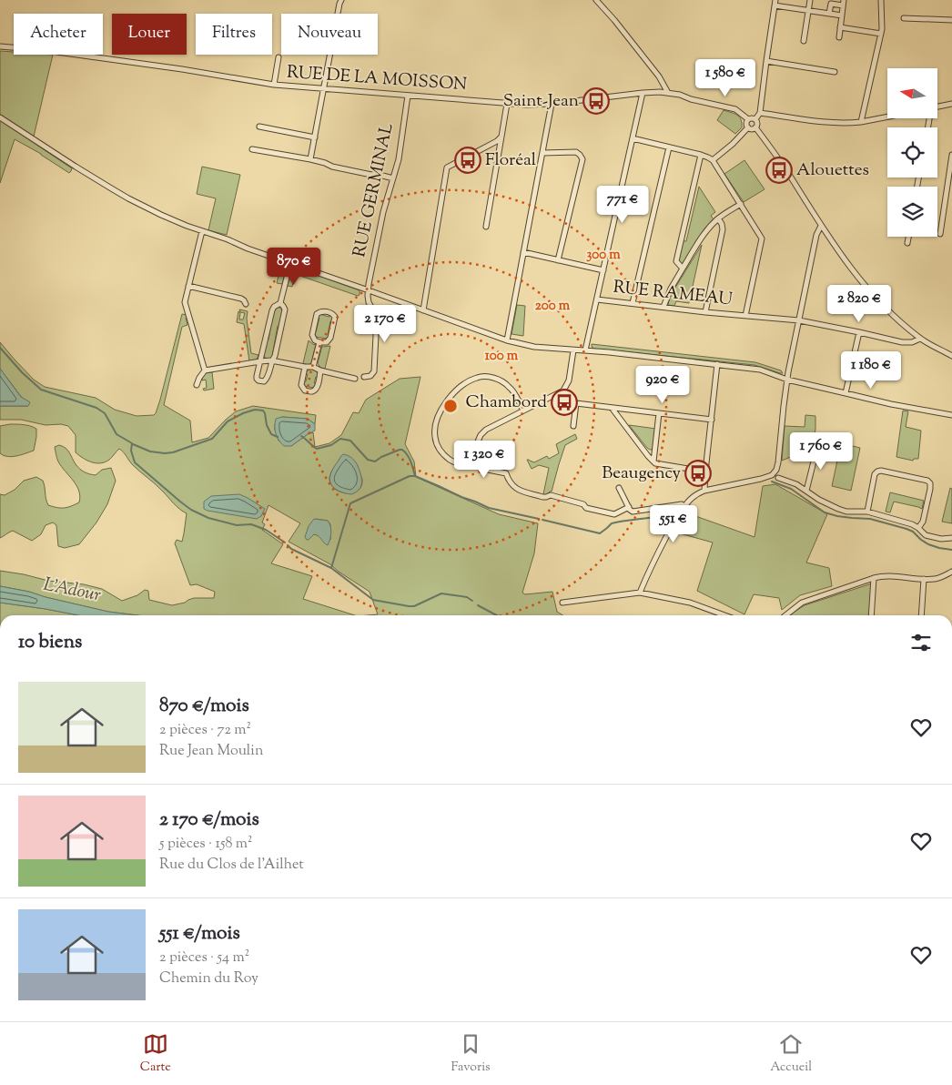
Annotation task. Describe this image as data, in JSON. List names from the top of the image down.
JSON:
{
  "streets": {
    "street": ["RUE DE LA MOISSON", "RUE GERMINAL", "RUE RAMEAU"]
  },
  "crossings": [
    ["RUE DE LA MOISSON", "RUE GERMINAL"]
  ],
  "water": ["L'Adour"],
  "places": {
    "bus stop": [
      "Saint-Jean",
      "Floréal",
      "Alouettes",
      "Chambord",
      "Beaugency"
    ]
  },
  "north": "left",
  "page": {
    "chip": [
      "Acheter",
      "Louer",
      "Filtres",
      "Nouveau"
    ],
    "price": [
      "1 580 €",
      "771 €",
      "870 €",
      "2 820 €",
      "2 170 €",
      "1 180 €",
      "920 €",
      "1 760 €",
      "1 320 €",
      "551 €"
    ],
    "heading": "10 biens",
    "list": [
      {
        "name": "870 €/mois",
        "note": "2 pièces · 72 m² · Rue Jean Moulin"
      },
      {
        "name": "2 170 €/mois",
        "note": "5 pièces · 158 m² · Rue du Clos de l'Ailhet"
      },
      {
        "name": "551 €/mois",
        "note": "2 pièces · 54 m² · Chemin du Roy"
      }
    ],
    "tabs": ["Carte", "Favoris", "Accueil"]
  },
  "rings": ["300 m", "200 m", "100 m"]
}
